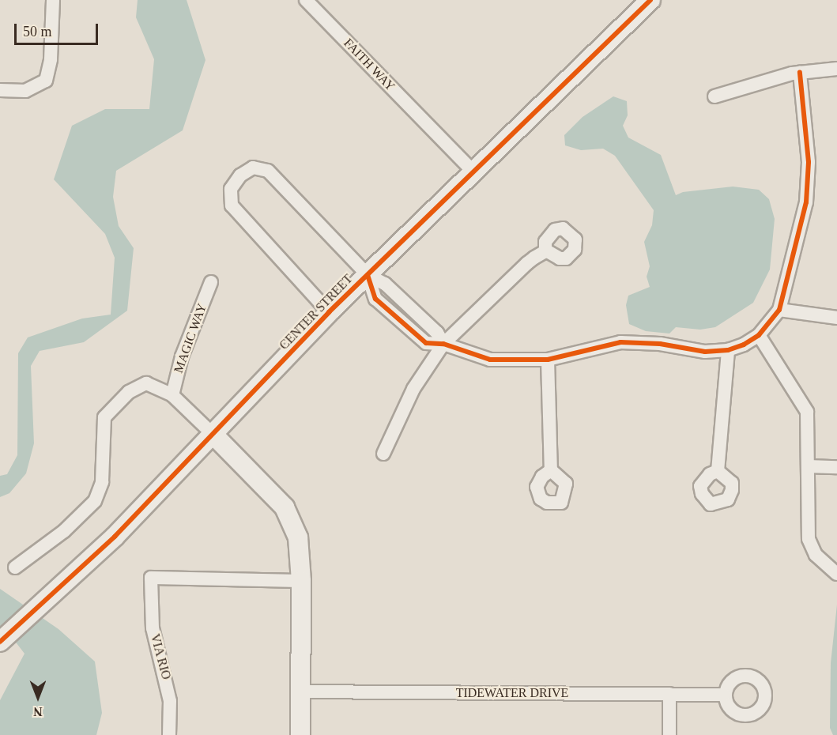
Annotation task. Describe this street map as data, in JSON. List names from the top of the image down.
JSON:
{
  "streets": {
    "street": [
      "FAITH WAY",
      "CENTER STREET",
      "MAGIC WAY",
      "VIA RIO",
      "TIDEWATER DRIVE"
    ]
  },
  "crossings": [
    ["FAITH WAY", "CENTER STREET"]
  ],
  "scale_bar": "50 m",
  "north": "bottom"
}
